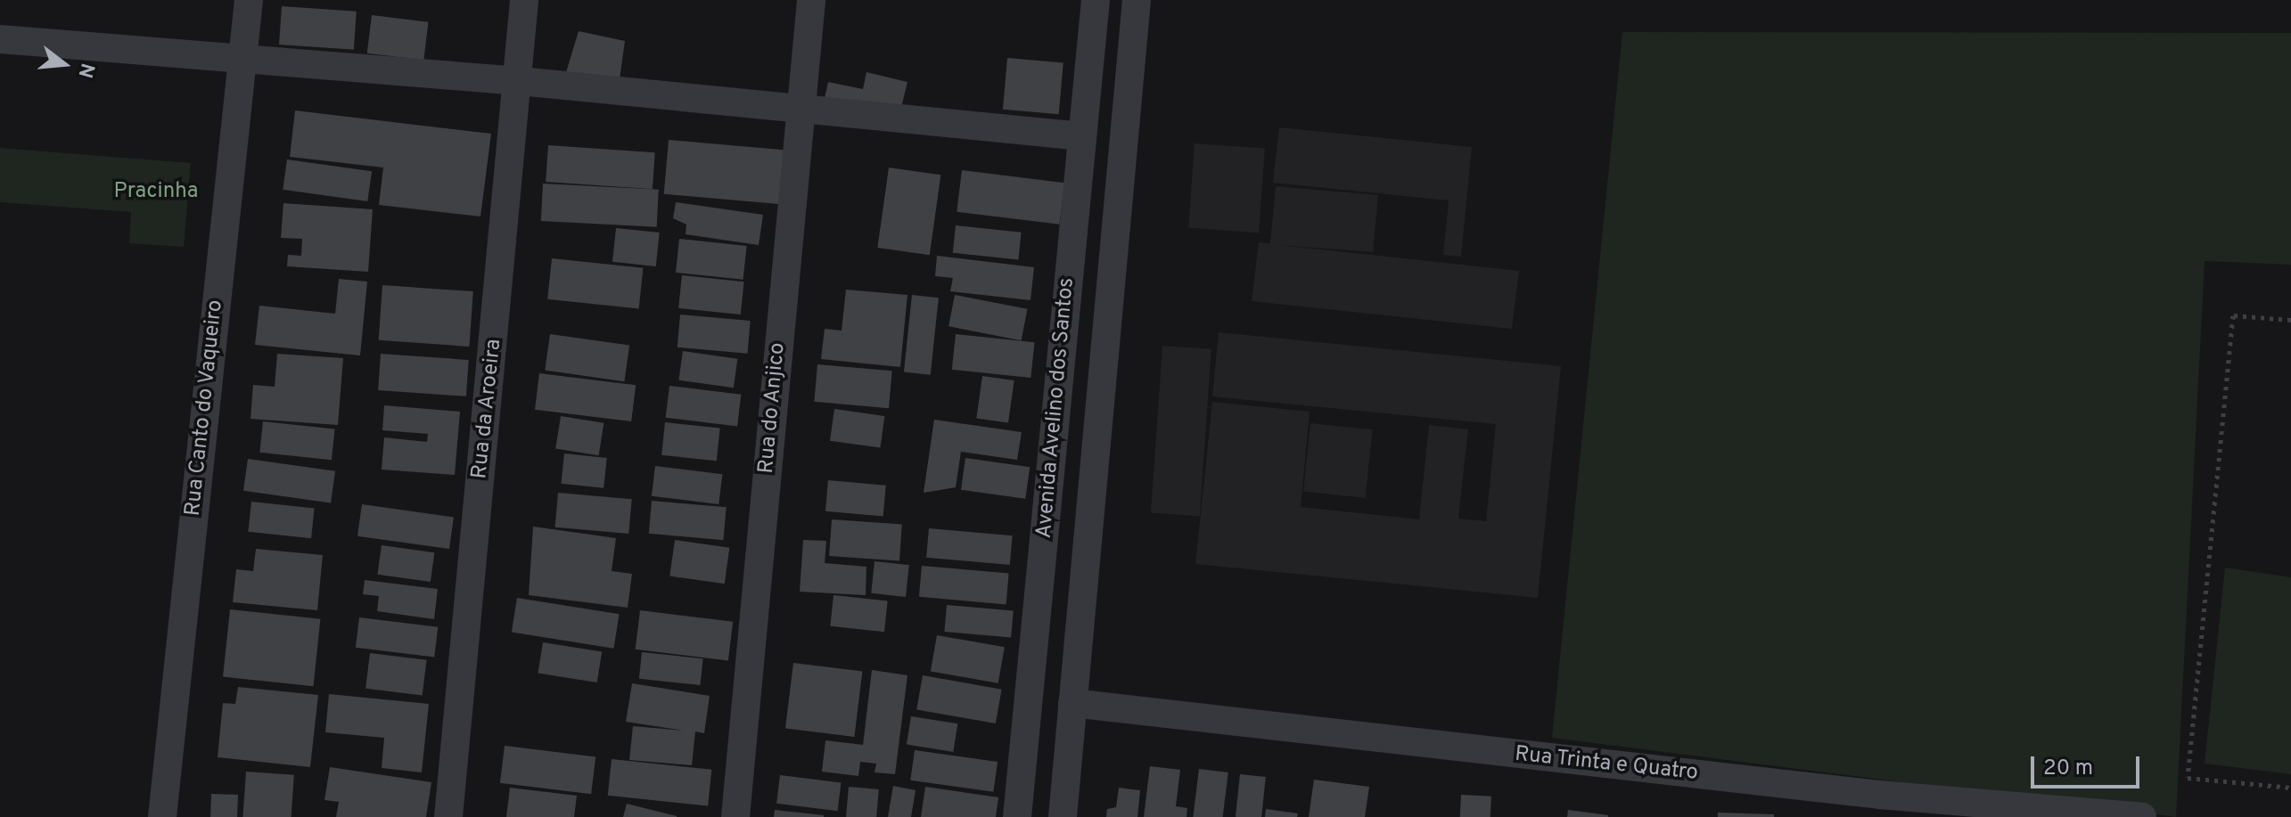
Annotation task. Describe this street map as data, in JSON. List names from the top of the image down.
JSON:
{
  "streets": {
    "street": [
      "Rua Canto do Vaqueiro",
      "Rua do Anjico",
      "Avenida Avelino dos Santos",
      "Rua da Aroeira",
      "Rua Trinta e Quatro"
    ]
  },
  "crossings": [
    ["Avenida Avelino dos Santos", "Rua Trinta e Quatro"]
  ],
  "parks": ["Pracinha"],
  "scale_bar": "20 m",
  "north": "right"
}
